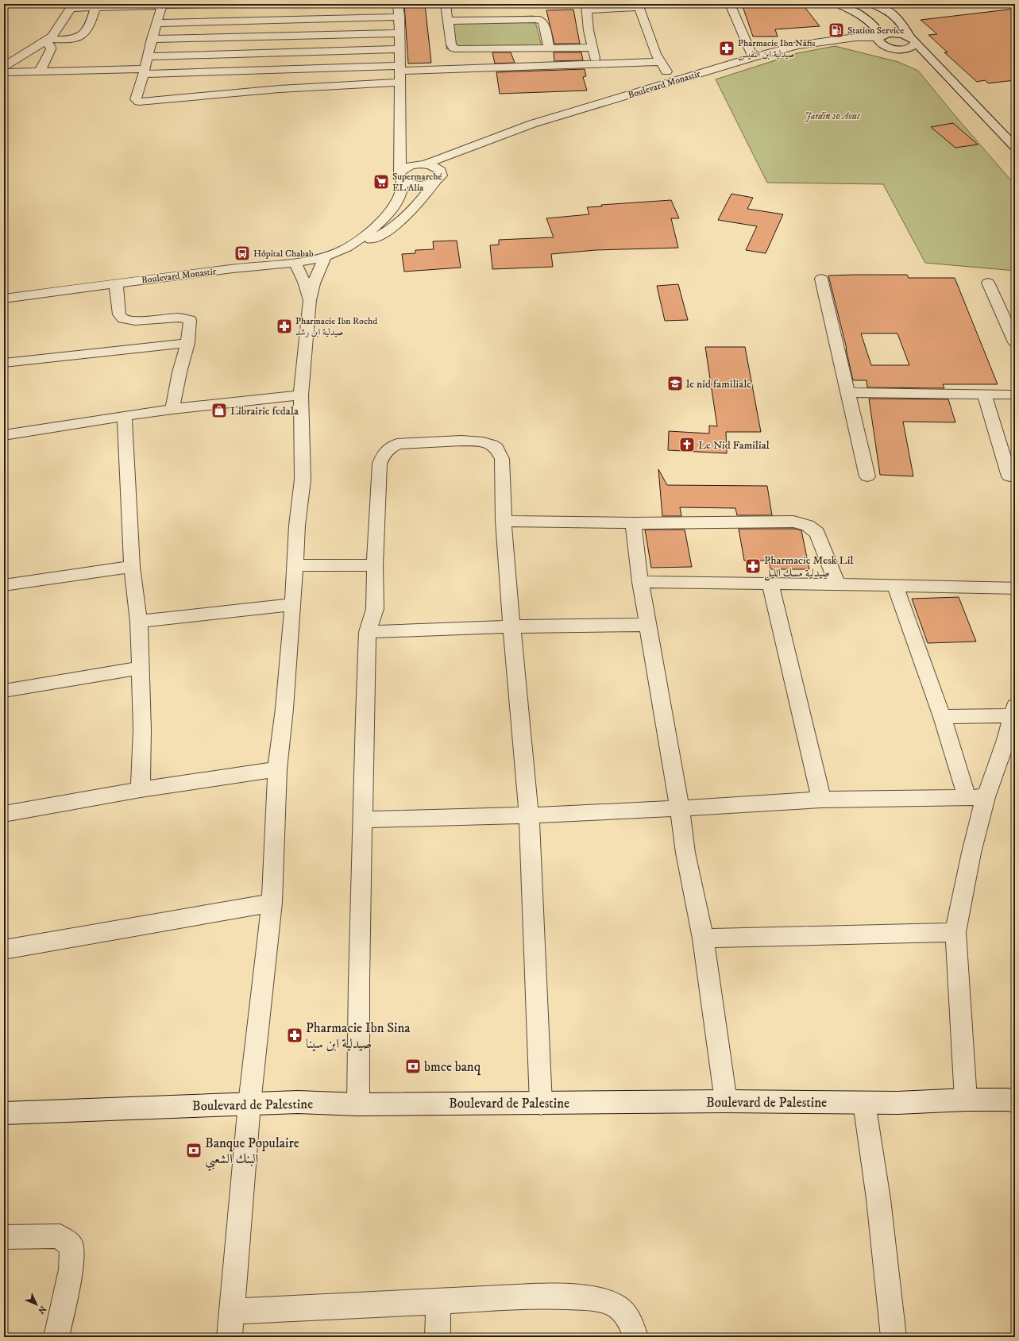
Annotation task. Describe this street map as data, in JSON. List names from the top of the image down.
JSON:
{
  "streets": {
    "street": ["Boulevard Monastir", "Boulevard de Palestine"]
  },
  "parks": ["Jardin 20 Aout"],
  "places": {
    "fuel station": ["Station Service"],
    "pharmacy": [
      "Pharmacie Ibn Nafis صيدلية ابن النفيس",
      "Pharmacie Ibn Rochd صيدلية ابن رشد",
      "Pharmacie Mesk Lil صيدلية مسك الليل",
      "Pharmacie Ibn Sina صيدلية ابن سينا"
    ],
    "supermarket": ["Supermarché EL Alia"],
    "bus stop": ["Hôpital Chabab"],
    "school or university": ["le nid familiale"],
    "shop": ["Librairie fedala"],
    "church": ["Le Nid Familial"],
    "bank": ["bmce banq", "Banque Populaire البنك الشعبي"]
  },
  "north": "bottom right"
}
